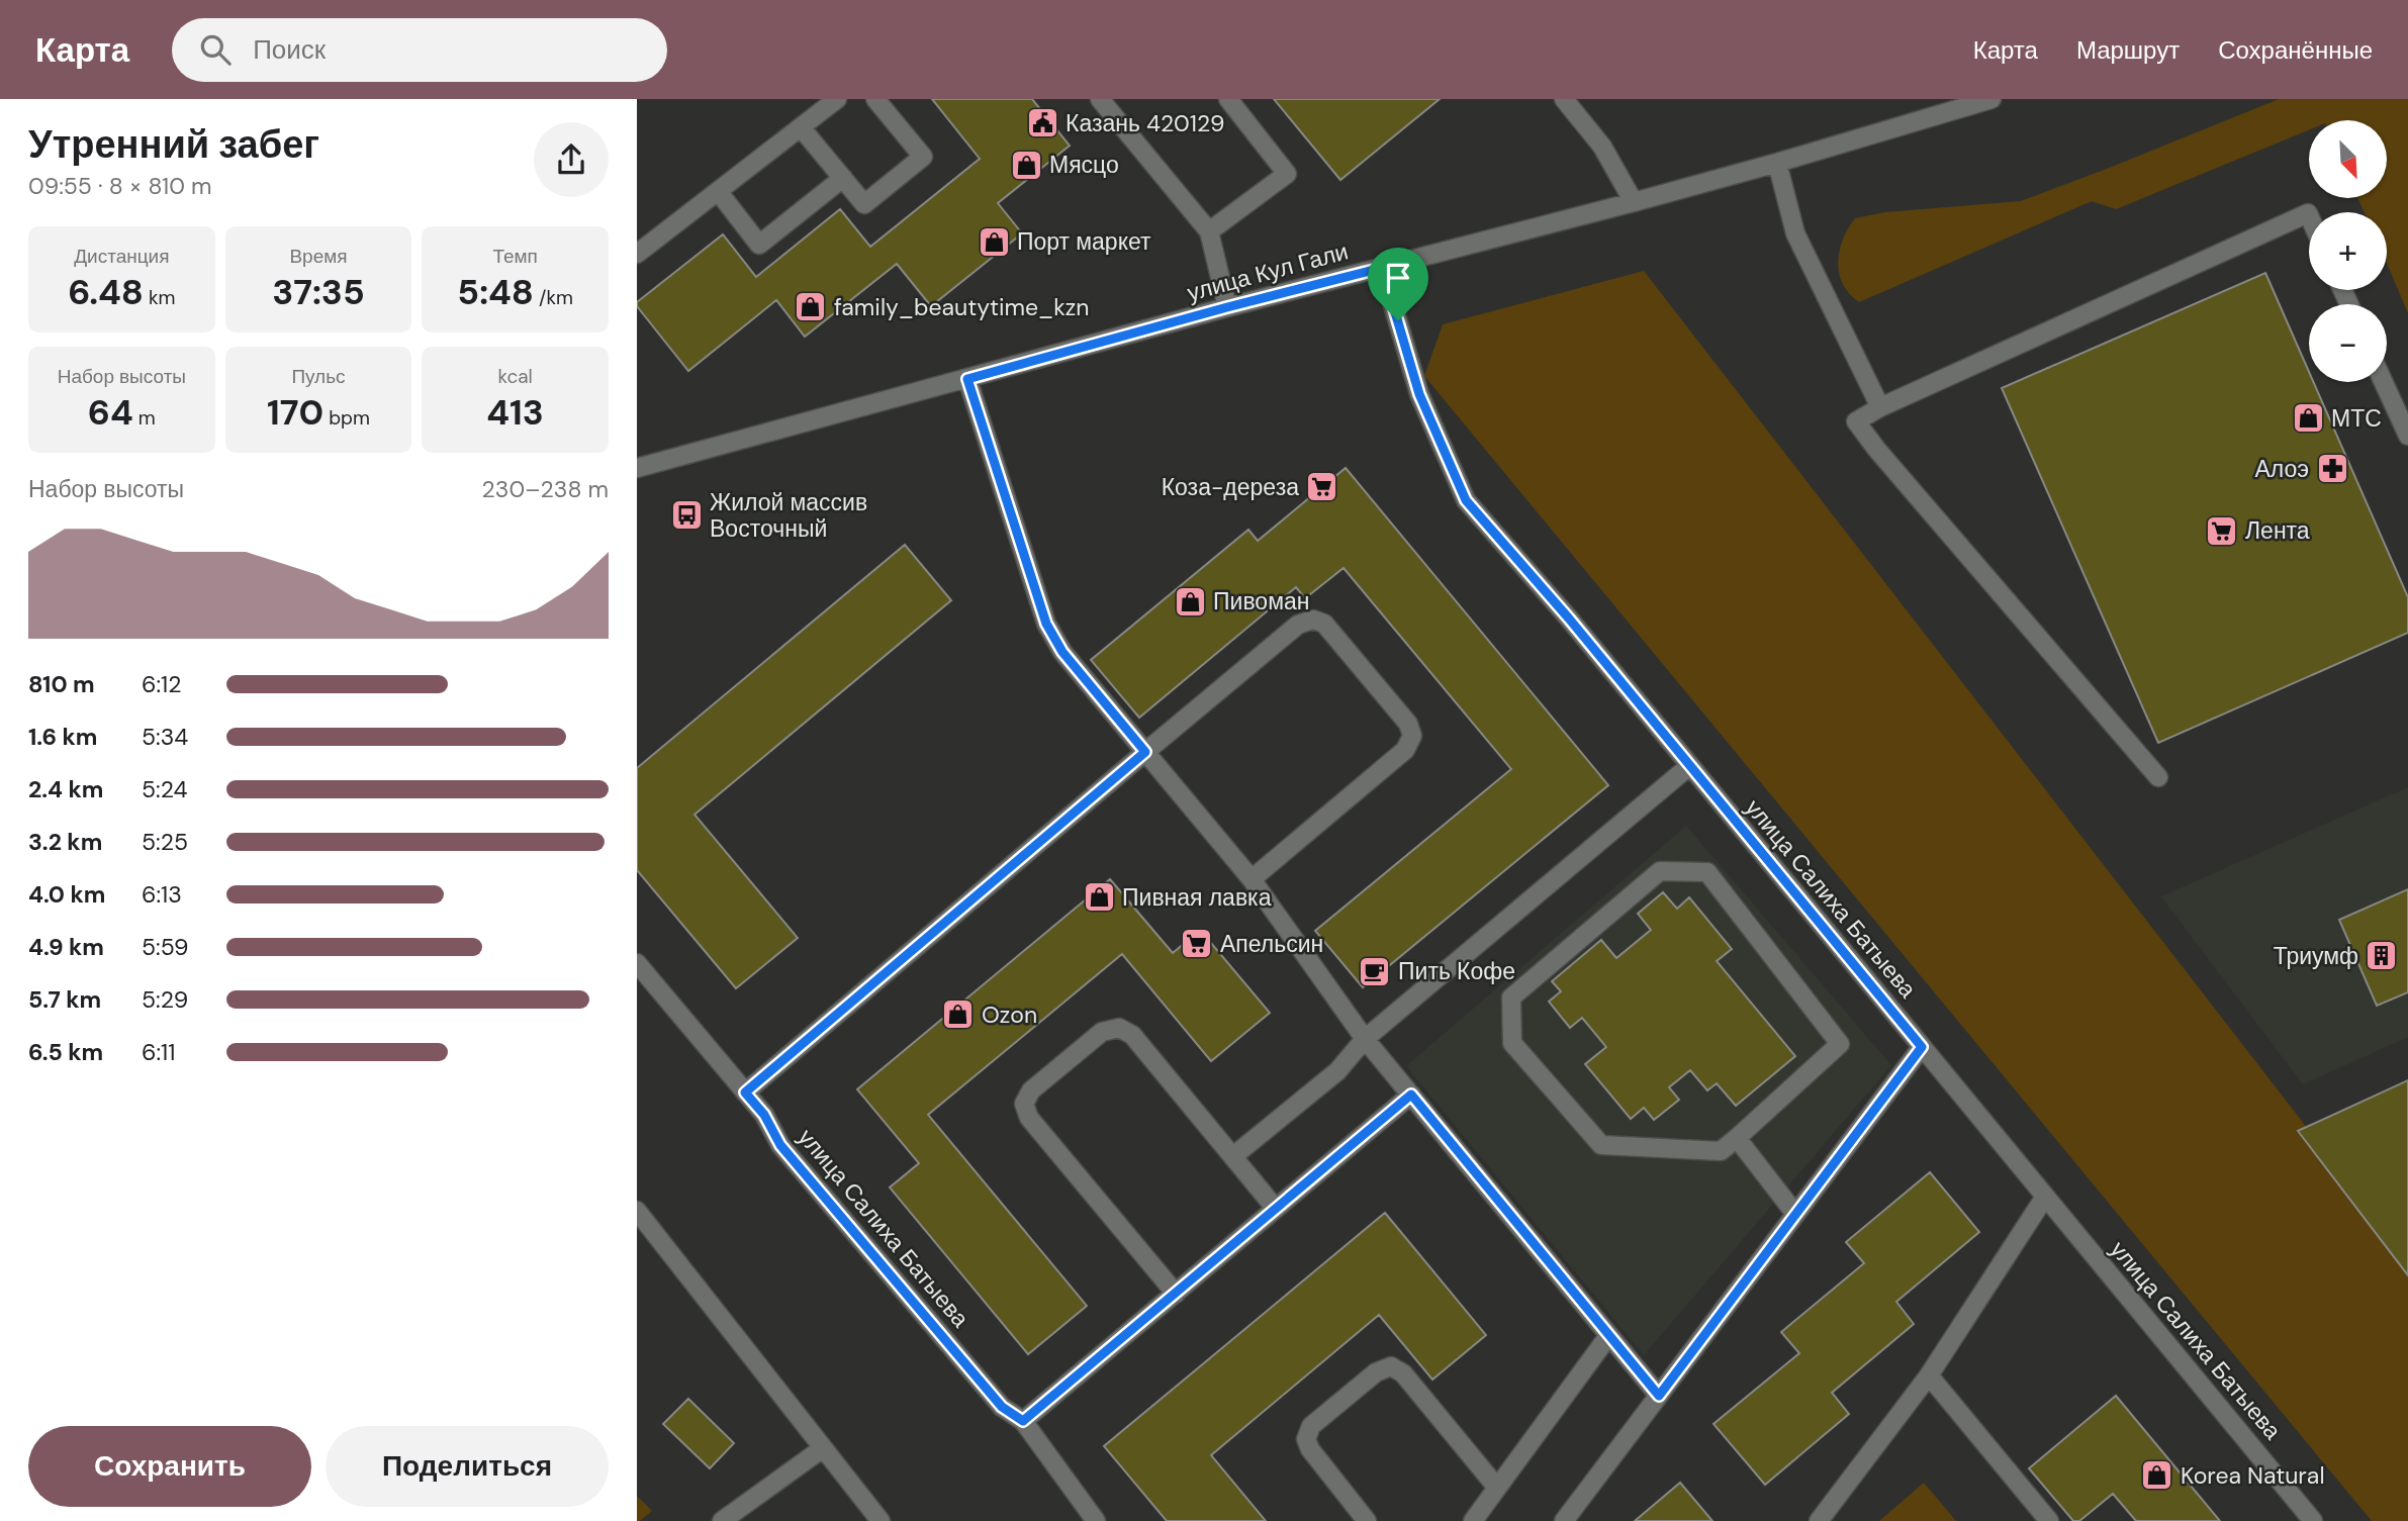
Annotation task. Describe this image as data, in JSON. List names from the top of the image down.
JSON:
{
  "streets": {
    "street": ["улица Кул Гали", "улица Салиха Батыева"]
  },
  "crossings": [
    ["улица Кул Гали", "улица Салиха Батыева"]
  ],
  "places": {
    "public building": ["Казань 420129"],
    "shop": [
      "Мясцо",
      "Порт маркет",
      "family_beautytime_kzn",
      "МТС",
      "Пивоман",
      "Пивная лавка",
      "Ozon",
      "Korea Natural"
    ],
    "pharmacy": ["Алоэ"],
    "supermarket": ["Коза-дереза", "Лента", "Апельсин"],
    "bus stop": ["Жилой массив Восточный"],
    "building": ["Триумф"],
    "cafe": ["Пить Кофе"]
  },
  "north": "bottom right",
  "page": {
    "header": "Карта",
    "search": "Поиск",
    "nav": ["Карта", "Маршрут", "Сохранённые"],
    "heading": ["Утренний забег", "09:55 · 8 × 810 m"],
    "map_buttons": ["+", "−"],
    "stats": [
      ["Дистанция", "6.48 km"],
      ["Время", "37:35"],
      ["Темп", "5:48 /km"],
      ["Набор высоты", "64 m"],
      ["Пульс", "170 bpm"],
      ["kcal", "413"]
    ],
    "chart": ["Набор высоты", "230–238 m"],
    "list": [
      {
        "name": "810 m",
        "note": "6:12"
      },
      {
        "name": "1.6 km",
        "note": "5:34"
      },
      {
        "name": "2.4 km",
        "note": "5:24"
      },
      {
        "name": "3.2 km",
        "note": "5:25"
      },
      {
        "name": "4.0 km",
        "note": "6:13"
      },
      {
        "name": "4.9 km",
        "note": "5:59"
      },
      {
        "name": "5.7 km",
        "note": "5:29"
      },
      {
        "name": "6.5 km",
        "note": "6:11"
      }
    ],
    "buttons": ["Сохранить", "Поделиться"]
  }
}
